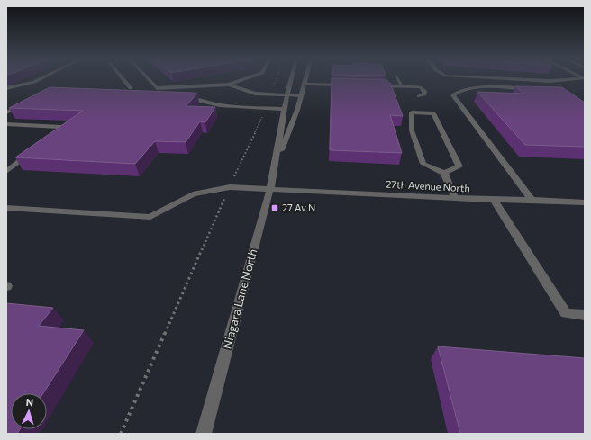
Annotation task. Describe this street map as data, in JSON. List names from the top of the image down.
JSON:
{
  "streets": {
    "street": ["27th Avenue North", "Niagara Lane North"]
  },
  "crossings": [
    ["27th Avenue North", "Niagara Lane North"]
  ],
  "places": {
    "transit": ["27 Av N"]
  },
  "north": "top"
}
